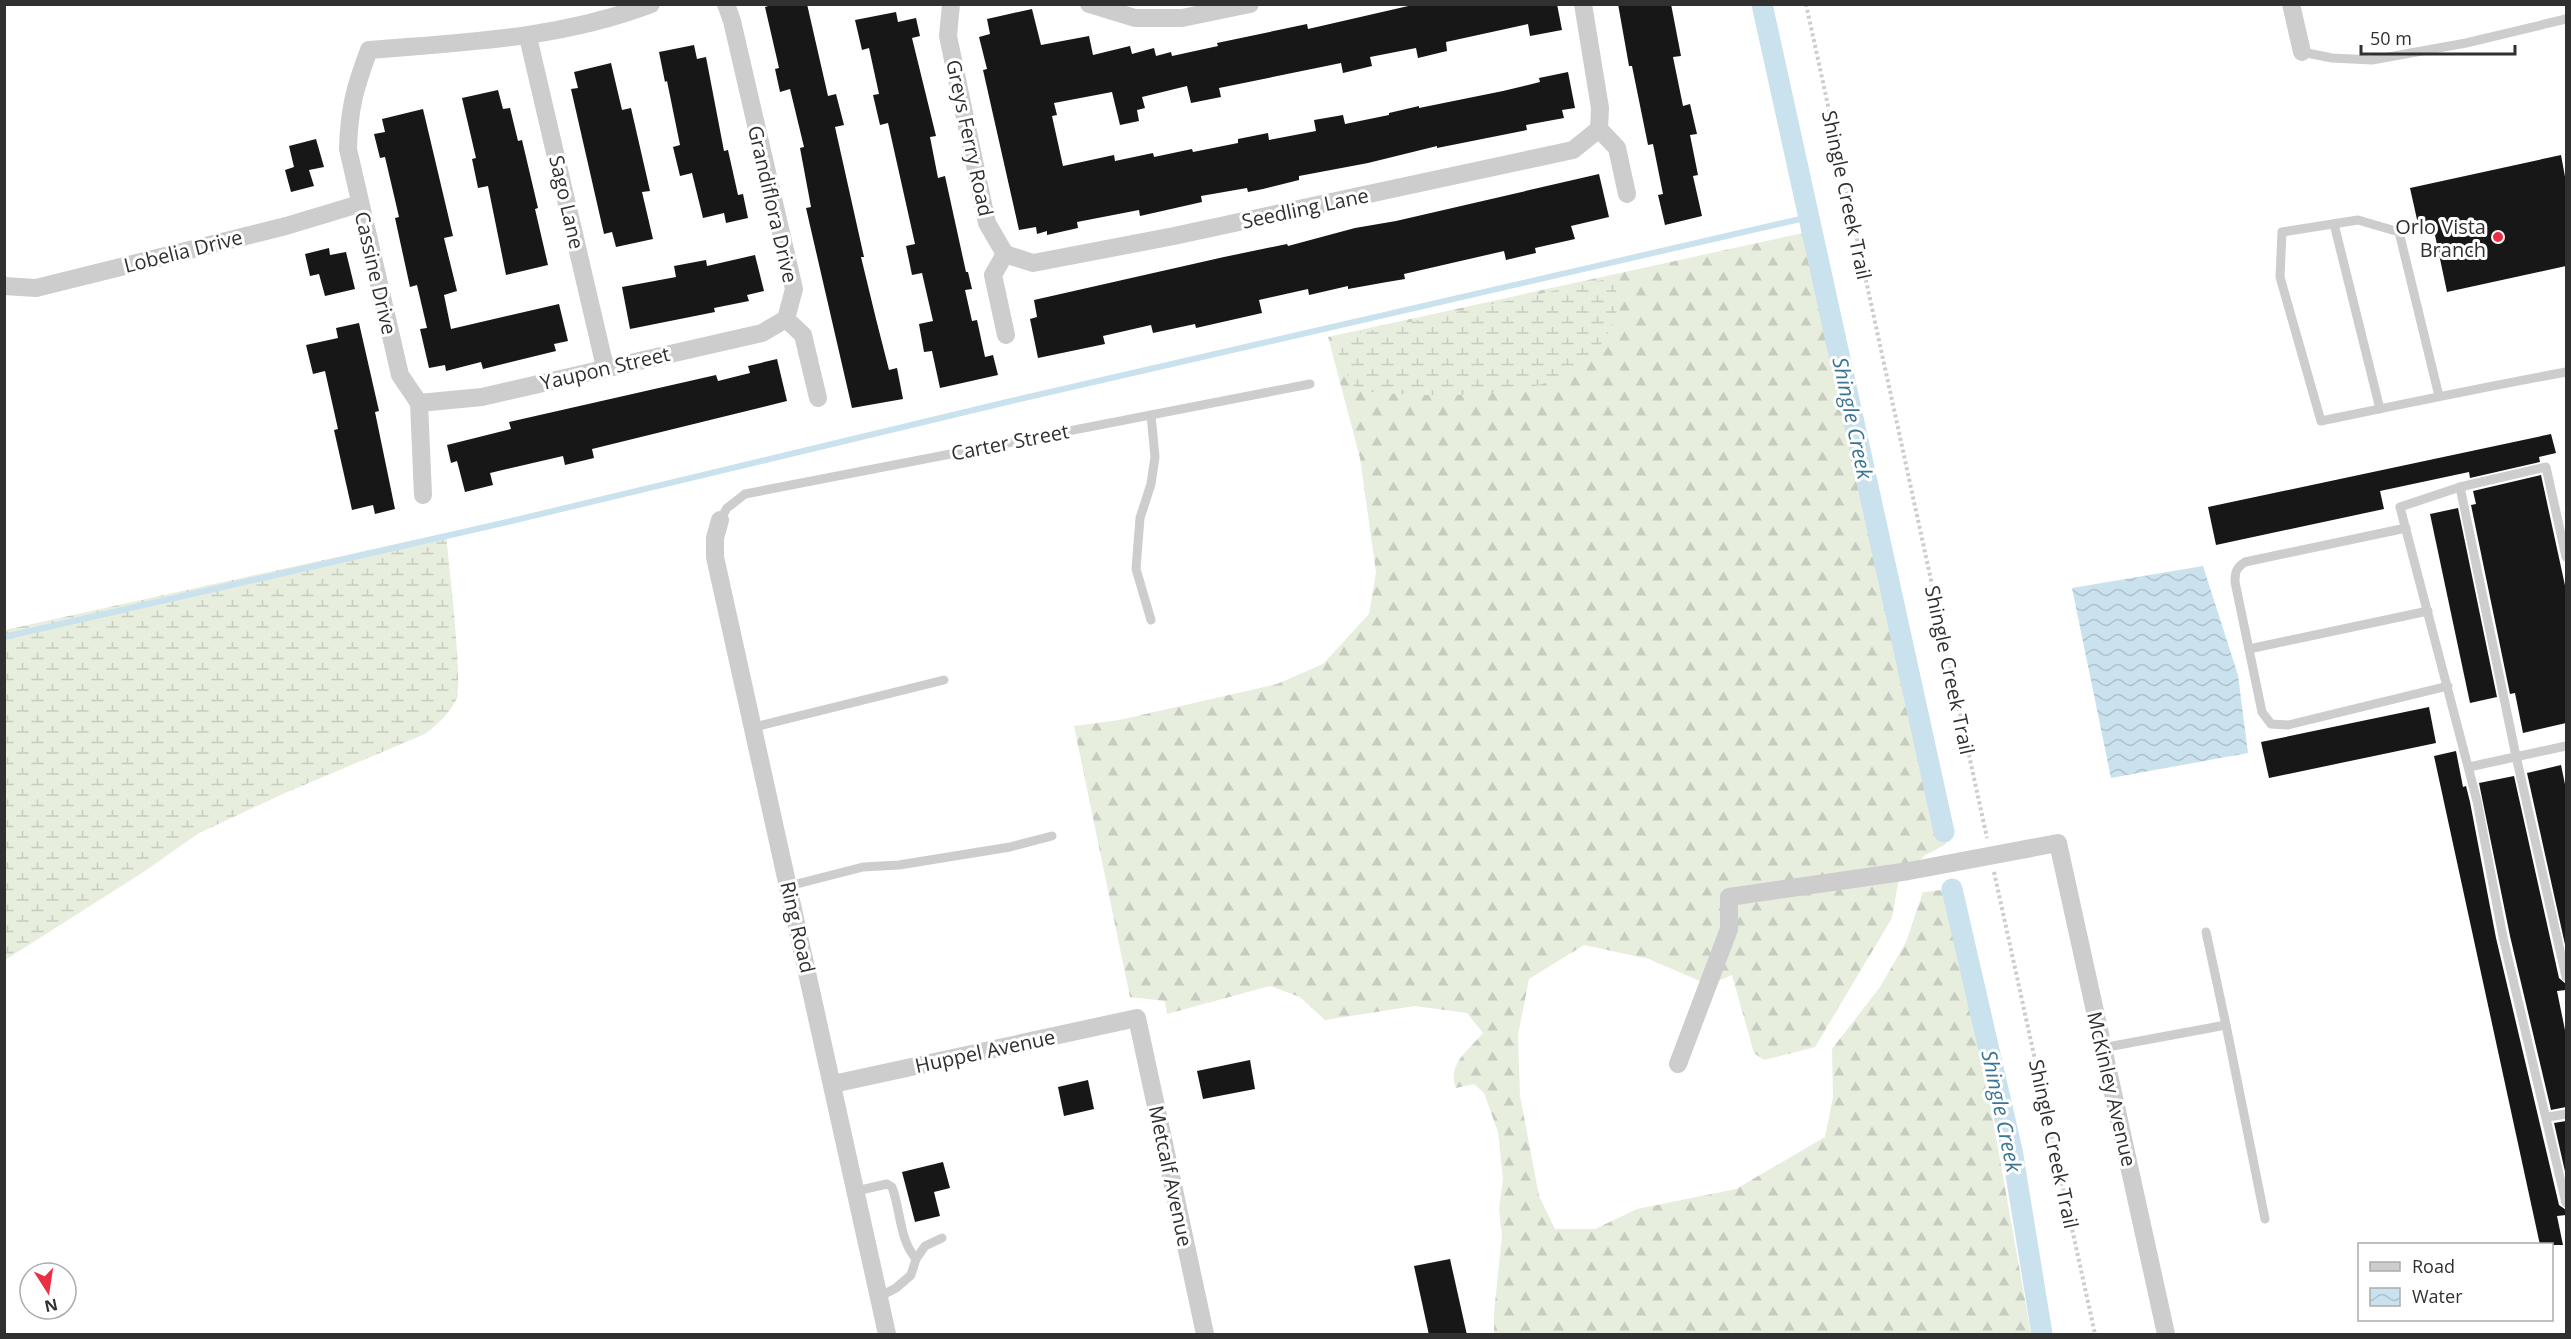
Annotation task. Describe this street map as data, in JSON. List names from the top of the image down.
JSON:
{
  "streets": {
    "street": [
      "Greys Ferry Road",
      "Sago Lane",
      "Grandiflora Drive",
      "Seedling Lane",
      "Lobelia Drive",
      "Cassine Drive",
      "Yaupon Street",
      "Ring Road",
      "Huppel Avenue",
      "McKinley Avenue",
      "Metcalf Avenue"
    ],
    "lane": ["Carter Street"],
    "path": ["Shingle Creek Trail"]
  },
  "crossings": [
    ["Greys Ferry Road", "Seedling Lane"],
    ["Shingle Creek Trail", "McKinley Avenue"],
    ["Sago Lane", "Cassine Drive"],
    ["Sago Lane", "Yaupon Street"],
    ["Grandiflora Drive", "Yaupon Street"],
    ["Lobelia Drive", "Cassine Drive"],
    ["Cassine Drive", "Yaupon Street"],
    ["Carter Street", "Ring Road"],
    ["Ring Road", "Huppel Avenue"],
    ["Huppel Avenue", "Metcalf Avenue"]
  ],
  "water": ["Shingle Creek"],
  "places": ["Orlo Vista Branch"],
  "legend": ["Road", "Water"],
  "scale_bar": "50 m",
  "north": "bottom"
}
